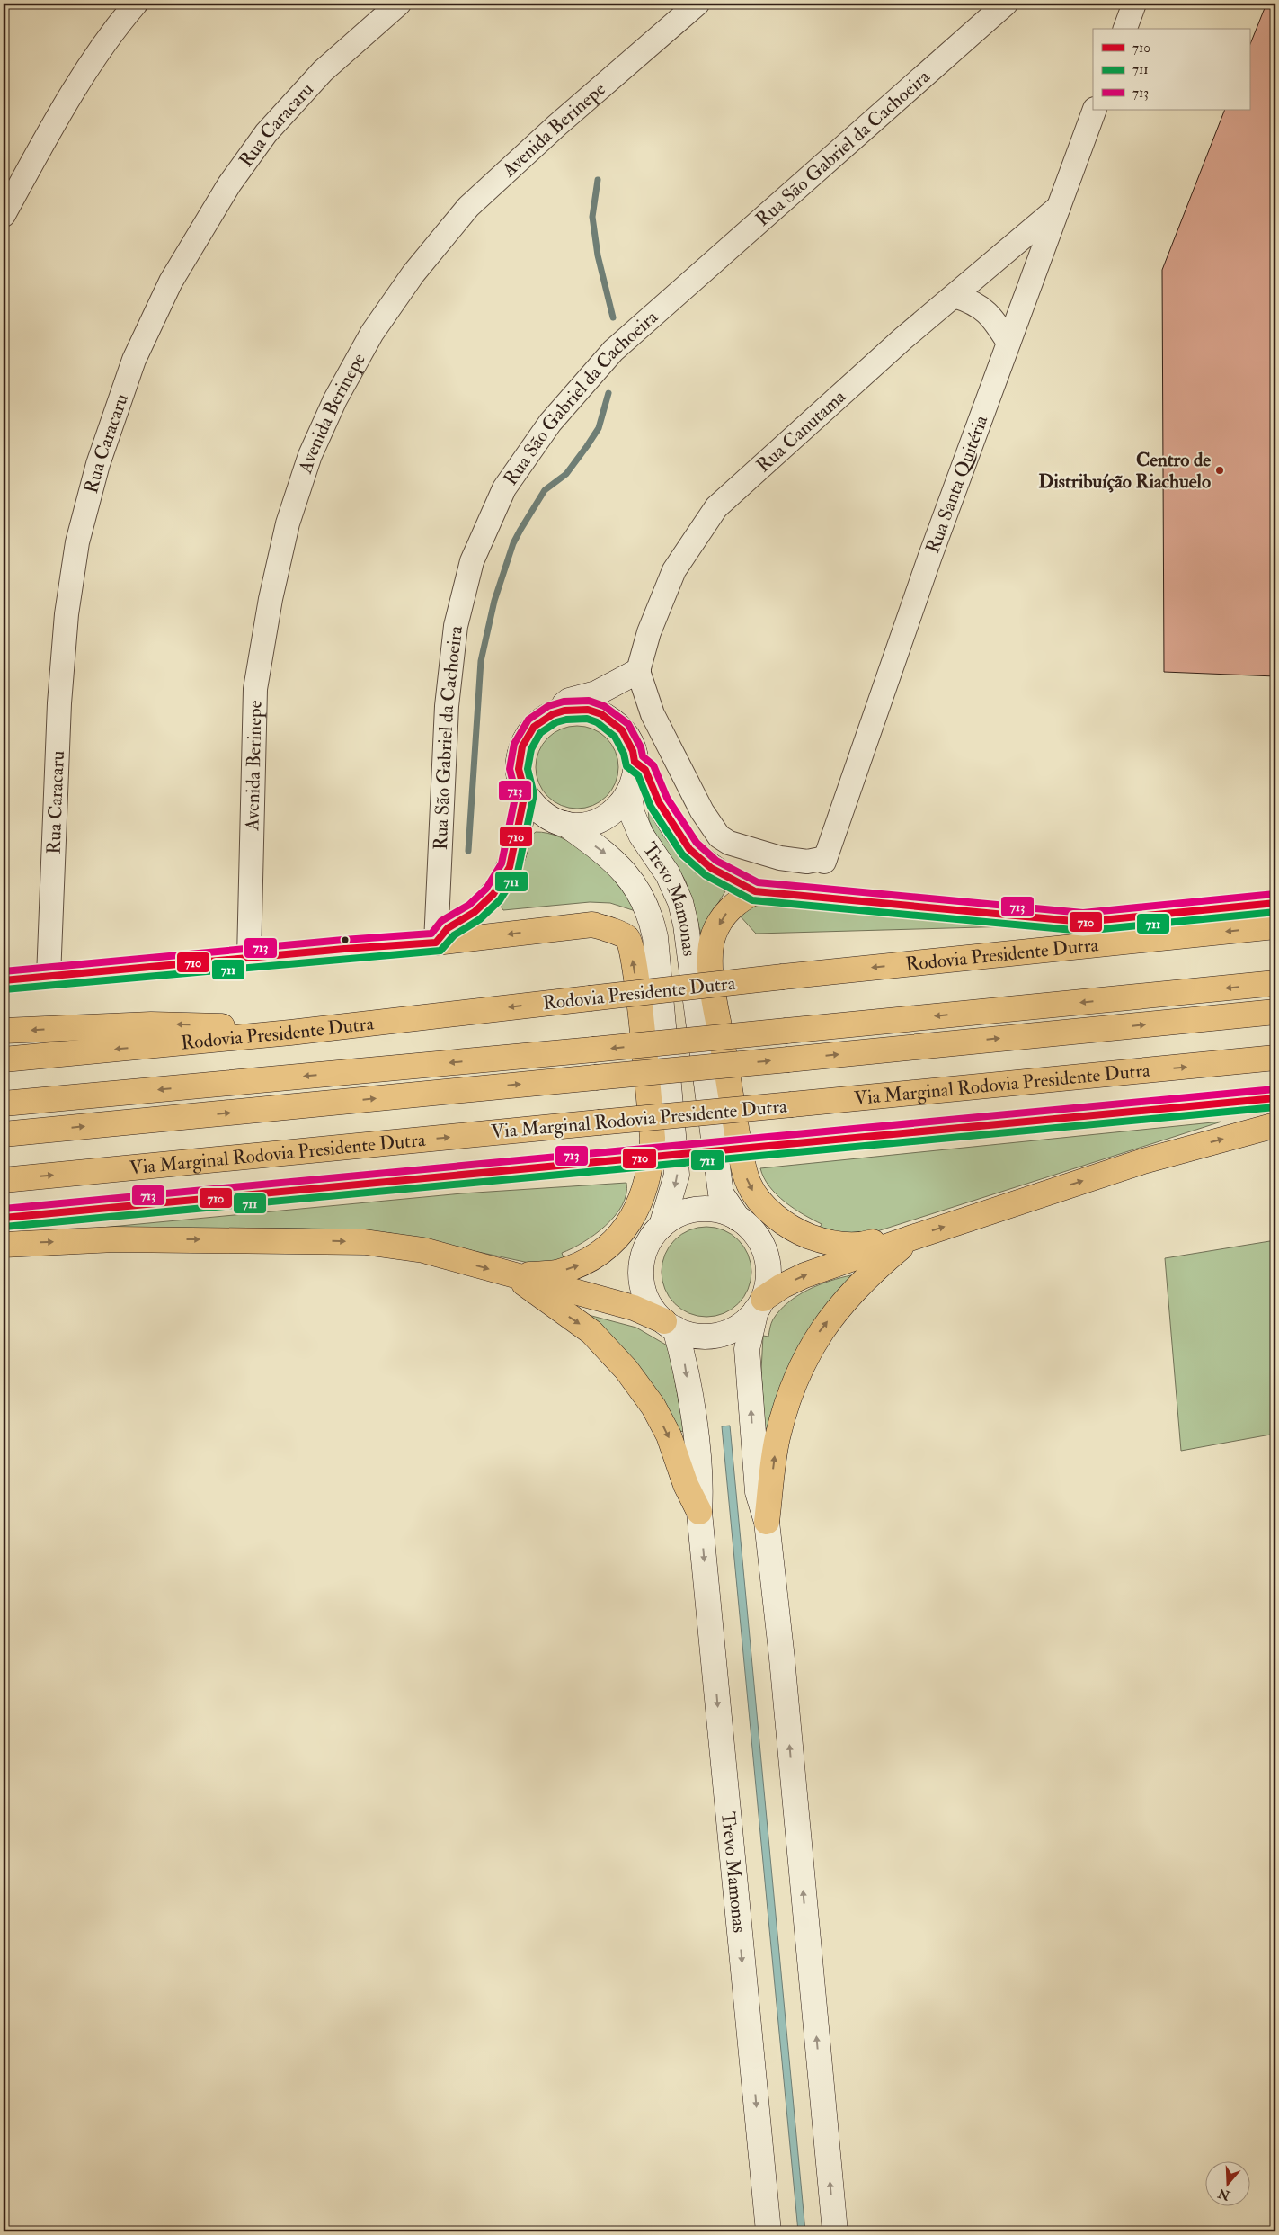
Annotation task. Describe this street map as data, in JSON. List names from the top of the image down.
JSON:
{
  "streets": {
    "highway": ["Rodovia Presidente Dutra", "Via Marginal Rodovia Presidente Dutra"],
    "main road": ["Trevo Mamonas"],
    "street": [
      "Rua Caracaru",
      "Avenida Berinepe",
      "Rua São Gabriel da Cachoeira",
      "Rua Canutama",
      "Rua Santa Quitéria"
    ]
  },
  "crossings": [
    ["Rua Canutama", "Rua Santa Quitéria"]
  ],
  "places": ["Centro de Distribuíção Riachuelo"],
  "lines": ["transit line 713", "transit line 710", "transit line 711"],
  "legend": ["710", "711", "713"],
  "north": "bottom"
}
